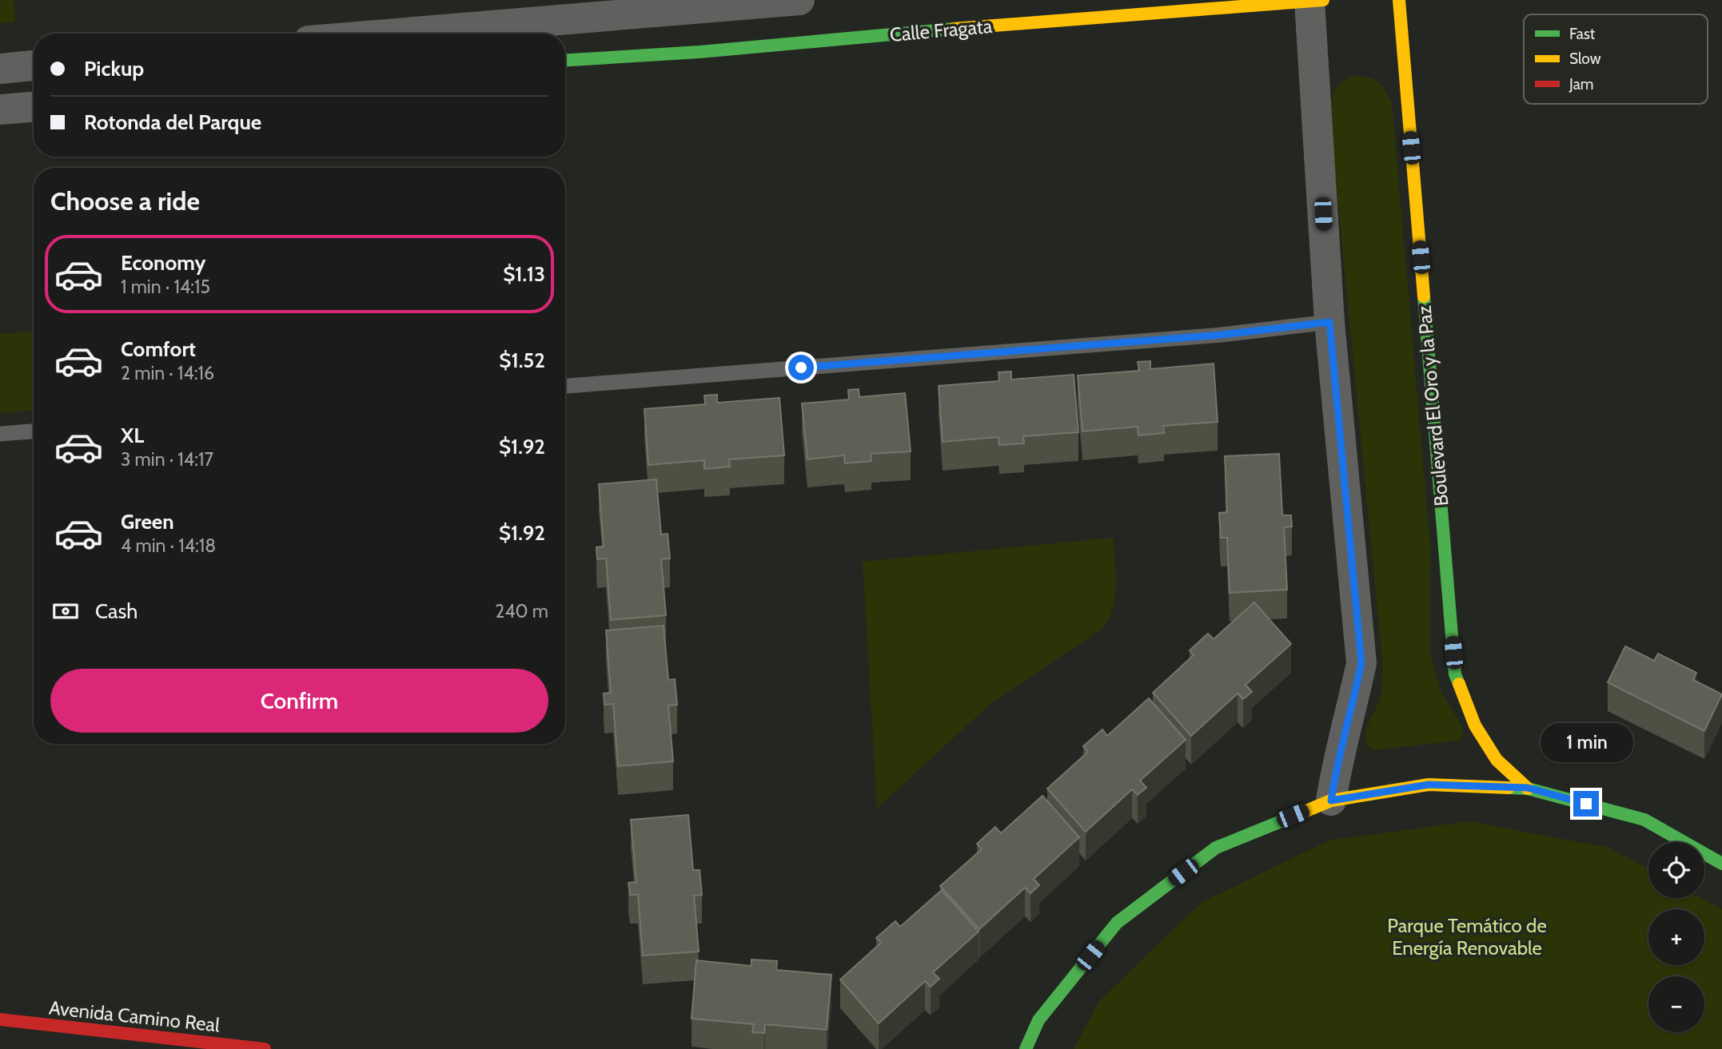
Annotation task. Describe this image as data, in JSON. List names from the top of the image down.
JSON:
{
  "streets": {
    "street": ["Calle Fragata", "Boulevard El Oro y la Paz", "Avenida Camino Real"]
  },
  "parks": ["Parque Temático de Energía Renovable"],
  "legend": ["Fast", "Slow", "Jam"],
  "page": {
    "banner": ["Pickup", "Rotonda del Parque"],
    "heading": "Choose a ride",
    "list": [
      {
        "name": "Economy",
        "note": "1 min · 14:15",
        "value": "$1.13"
      },
      {
        "name": "Comfort",
        "note": "2 min · 14:16",
        "value": "$1.52"
      },
      {
        "name": "XL",
        "note": "3 min · 14:17",
        "value": "$1.92"
      },
      {
        "name": "Green",
        "note": "4 min · 14:18",
        "value": "$1.92"
      }
    ],
    "pay": ["Cash", "240 m"],
    "buttons": "Confirm",
    "bubble": "1 min",
    "map_buttons": ["+", "−"]
  }
}
